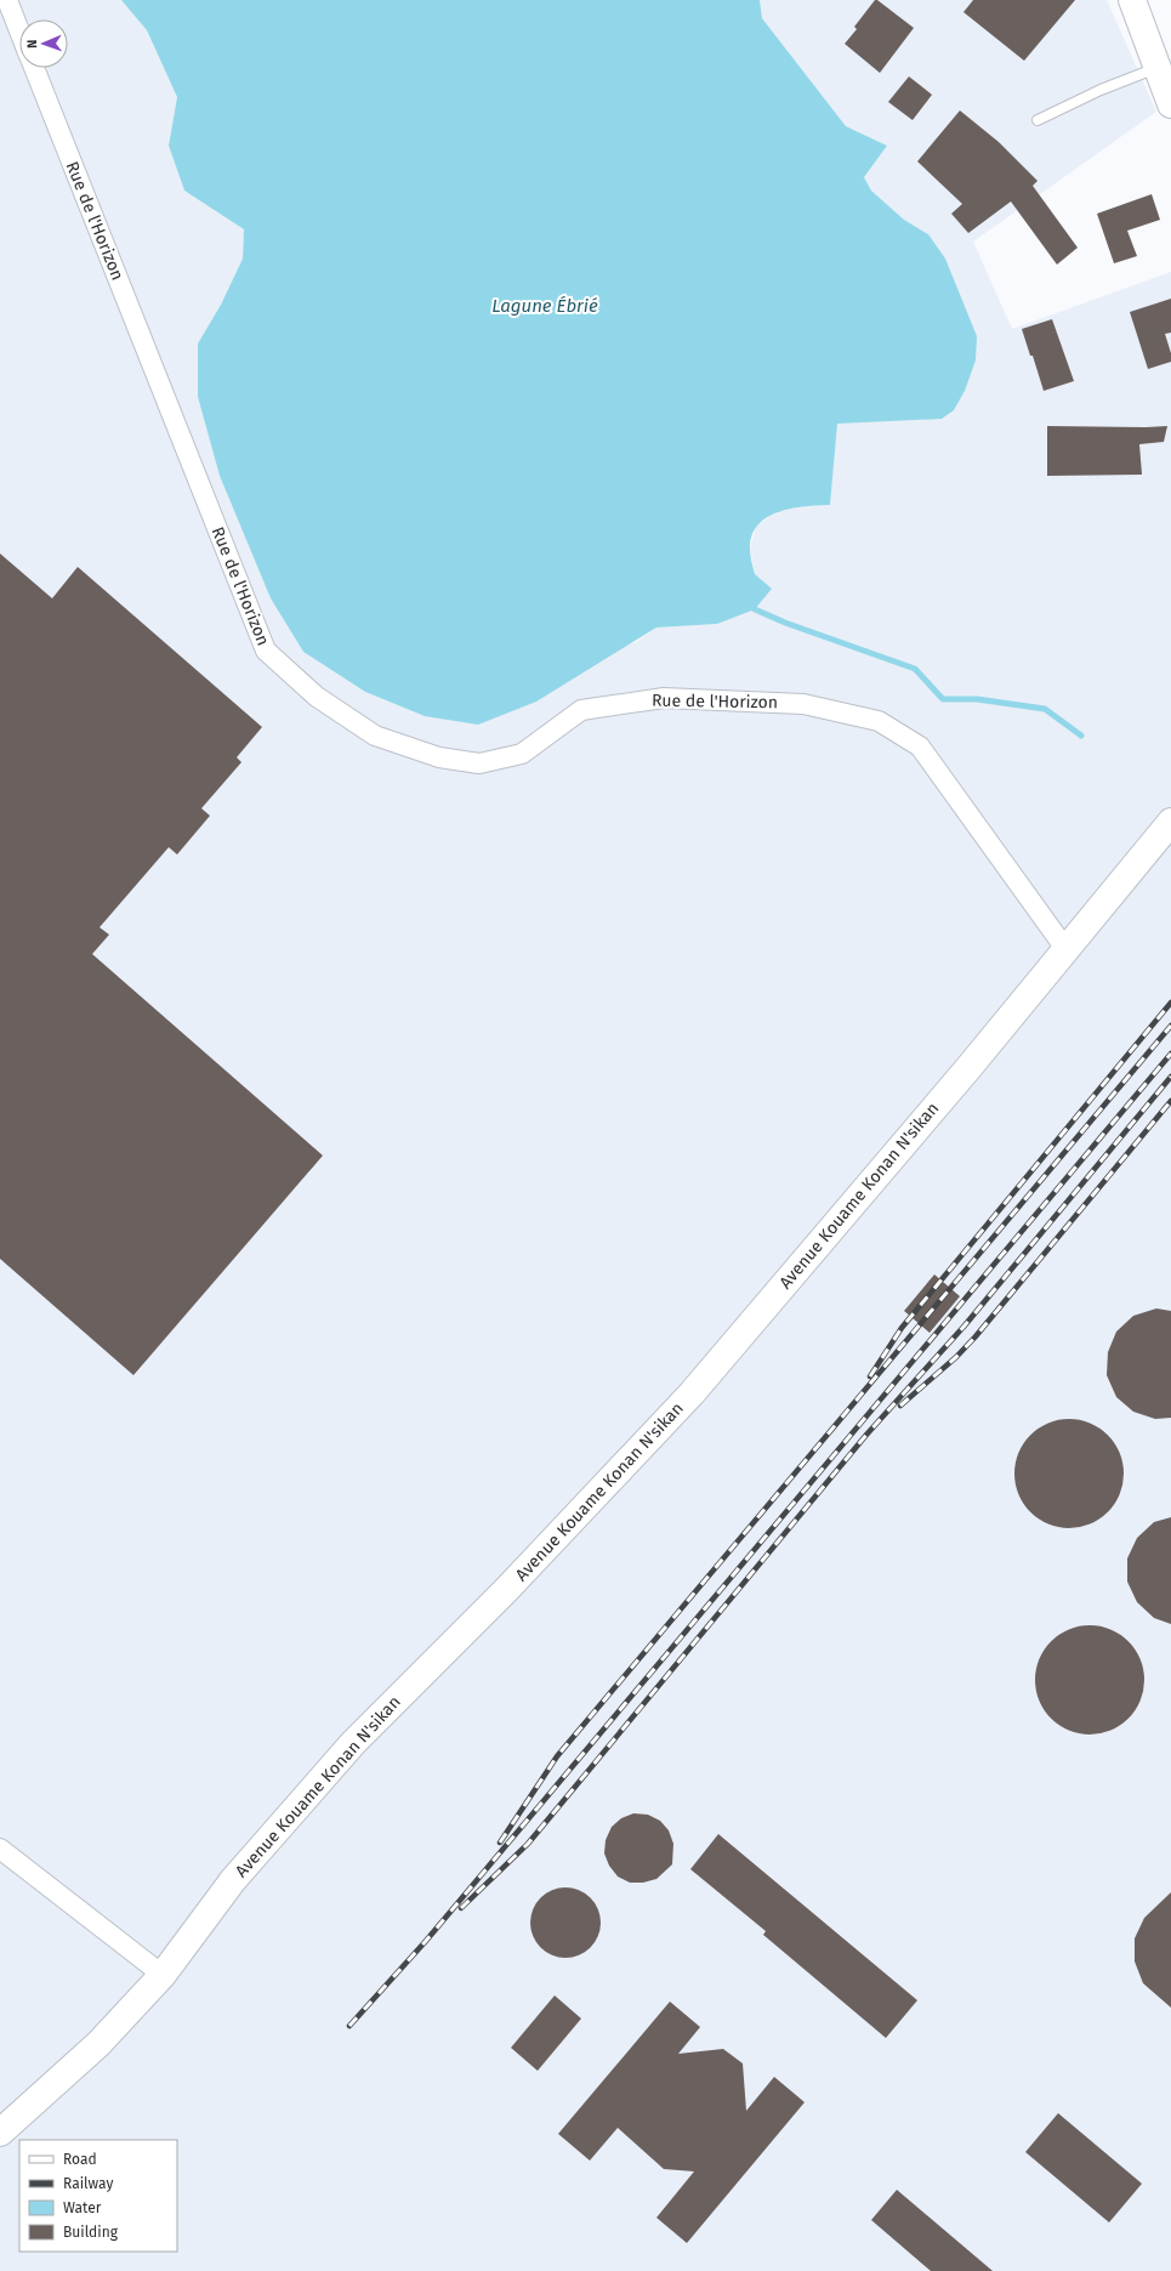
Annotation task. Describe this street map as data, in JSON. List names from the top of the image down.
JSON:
{
  "streets": {
    "street": ["Rue de l'Horizon", "Avenue Kouame Konan N'sikan"]
  },
  "crossings": [
    ["Rue de l'Horizon", "Avenue Kouame Konan N'sikan"]
  ],
  "water": ["Lagune Ébrié"],
  "legend": [
    "Road",
    "Railway",
    "Water",
    "Building"
  ],
  "north": "left"
}
